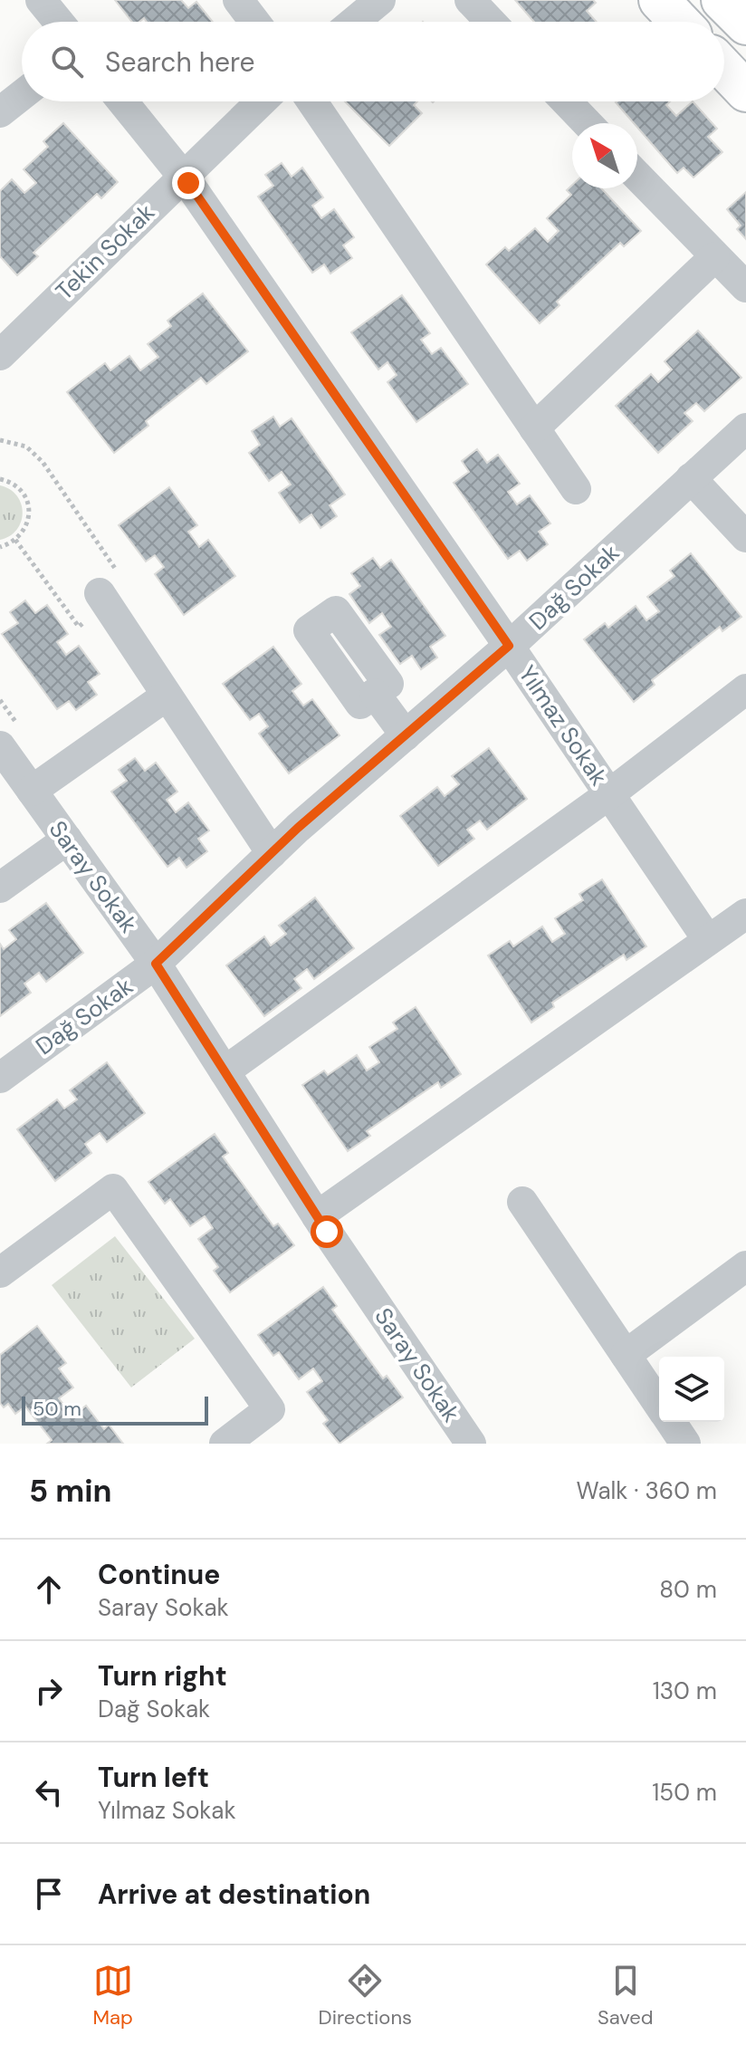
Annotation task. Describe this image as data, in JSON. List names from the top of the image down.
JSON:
{
  "streets": {
    "street": [
      "Tekin Sokak",
      "Dağ Sokak",
      "Yılmaz Sokak",
      "Saray Sokak"
    ]
  },
  "crossings": [
    ["Tekin Sokak", "Yılmaz Sokak"],
    ["Dağ Sokak", "Yılmaz Sokak"],
    ["Dağ Sokak", "Saray Sokak"]
  ],
  "scale_bar": "50 m",
  "north": "top left",
  "page": {
    "search": "Search here",
    "scale": "50 m",
    "heading": ["5 min", "Walk · 360 m"],
    "list": [
      ["Continue", "Saray Sokak", "80 m"],
      ["Turn right", "Dağ Sokak", "130 m"],
      ["Turn left", "Yılmaz Sokak", "150 m"],
      "Arrive at destination"
    ],
    "nav": ["Map", "Directions", "Saved"]
  }
}
